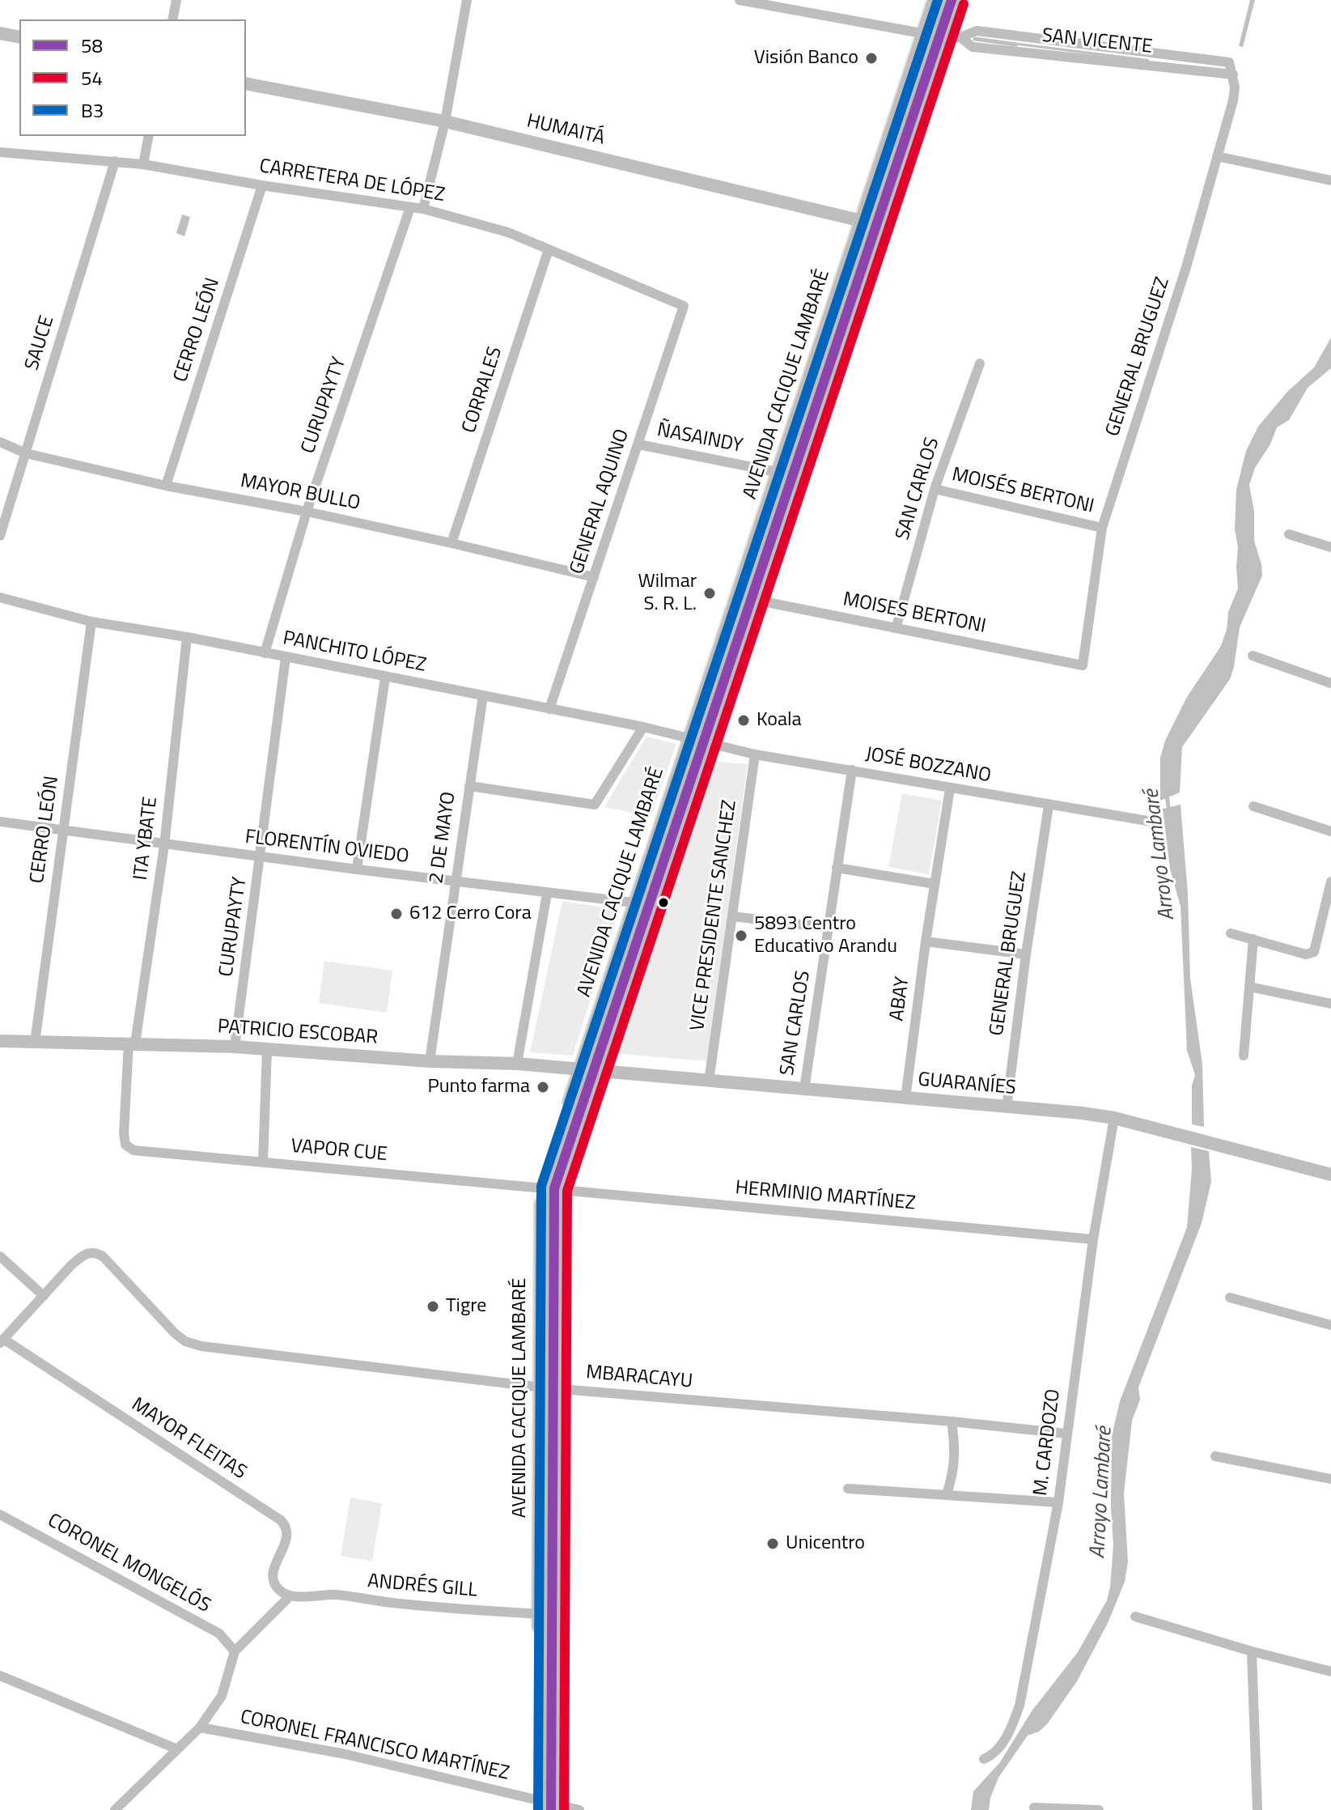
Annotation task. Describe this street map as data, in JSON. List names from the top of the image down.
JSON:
{
  "streets": {
    "main road": ["AVENIDA CACIQUE LAMBARÉ"],
    "street": [
      "SAN VICENTE",
      "HUMAITÁ",
      "CARRETERA DE LÓPEZ",
      "CERRO LEÓN",
      "SAUCE",
      "GENERAL BRUGUEZ",
      "CORRALES",
      "CURUPAYTY",
      "ÑASAINDY",
      "SAN CARLOS",
      "MOISÉS BERTONI",
      "MAYOR BULLO",
      "GENERAL AQUINO",
      "MOISES BERTONI",
      "PANCHITO LÓPEZ",
      "JOSÉ BOZZANO",
      "2 DE MAYO",
      "ITA YBATE",
      "FLORENTÍN OVIEDO",
      "VICE PRESIDENTE SANCHEZ",
      "ABAY",
      "PATRICIO ESCOBAR",
      "GUARANÍES",
      "VAPOR CUE",
      "HERMINIO MARTÍNEZ",
      "MBARACAYU",
      "MAYOR FLEITAS",
      "M. CARDOZO",
      "CORONEL MONGELÓS",
      "ANDRÉS GILL",
      "CORONEL FRANCISCO MARTÍNEZ"
    ]
  },
  "crossings": [
    ["SAN VICENTE", "GENERAL BRUGUEZ"],
    ["SAN VICENTE", "AVENIDA CACIQUE LAMBARÉ"],
    ["HUMAITÁ", "AVENIDA CACIQUE LAMBARÉ"],
    ["CARRETERA DE LÓPEZ", "CERRO LEÓN"],
    ["CARRETERA DE LÓPEZ", "SAUCE"],
    ["CARRETERA DE LÓPEZ", "CORRALES"],
    ["CARRETERA DE LÓPEZ", "CURUPAYTY"],
    ["CARRETERA DE LÓPEZ", "GENERAL AQUINO"],
    ["CERRO LEÓN", "MAYOR BULLO"],
    ["CERRO LEÓN", "PANCHITO LÓPEZ"],
    ["CERRO LEÓN", "FLORENTÍN OVIEDO"],
    ["CERRO LEÓN", "PATRICIO ESCOBAR"],
    ["SAUCE", "MAYOR BULLO"],
    ["GENERAL BRUGUEZ", "MOISÉS BERTONI"],
    ["GENERAL BRUGUEZ", "MOISES BERTONI"],
    ["GENERAL BRUGUEZ", "JOSÉ BOZZANO"],
    ["GENERAL BRUGUEZ", "GUARANÍES"],
    ["AVENIDA CACIQUE LAMBARÉ", "ÑASAINDY"],
    ["AVENIDA CACIQUE LAMBARÉ", "MOISES BERTONI"],
    ["AVENIDA CACIQUE LAMBARÉ", "PANCHITO LÓPEZ"],
    ["AVENIDA CACIQUE LAMBARÉ", "JOSÉ BOZZANO"],
    ["AVENIDA CACIQUE LAMBARÉ", "FLORENTÍN OVIEDO"],
    ["AVENIDA CACIQUE LAMBARÉ", "PATRICIO ESCOBAR"],
    ["AVENIDA CACIQUE LAMBARÉ", "GUARANÍES"],
    ["AVENIDA CACIQUE LAMBARÉ", "VAPOR CUE"],
    ["AVENIDA CACIQUE LAMBARÉ", "HERMINIO MARTÍNEZ"],
    ["AVENIDA CACIQUE LAMBARÉ", "MBARACAYU"],
    ["AVENIDA CACIQUE LAMBARÉ", "ANDRÉS GILL"],
    ["AVENIDA CACIQUE LAMBARÉ", "CORONEL FRANCISCO MARTÍNEZ"],
    ["CORRALES", "MAYOR BULLO"],
    ["CURUPAYTY", "MAYOR BULLO"],
    ["CURUPAYTY", "PANCHITO LÓPEZ"],
    ["CURUPAYTY", "FLORENTÍN OVIEDO"],
    ["CURUPAYTY", "PATRICIO ESCOBAR"],
    ["ÑASAINDY", "GENERAL AQUINO"],
    ["SAN CARLOS", "MOISÉS BERTONI"],
    ["SAN CARLOS", "MOISES BERTONI"],
    ["SAN CARLOS", "JOSÉ BOZZANO"],
    ["SAN CARLOS", "GUARANÍES"],
    ["MAYOR BULLO", "GENERAL AQUINO"],
    ["GENERAL AQUINO", "PANCHITO LÓPEZ"],
    ["PANCHITO LÓPEZ", "JOSÉ BOZZANO"],
    ["PANCHITO LÓPEZ", "2 DE MAYO"],
    ["PANCHITO LÓPEZ", "ITA YBATE"],
    ["JOSÉ BOZZANO", "VICE PRESIDENTE SANCHEZ"],
    ["JOSÉ BOZZANO", "ABAY"],
    ["2 DE MAYO", "FLORENTÍN OVIEDO"],
    ["2 DE MAYO", "PATRICIO ESCOBAR"],
    ["ITA YBATE", "FLORENTÍN OVIEDO"],
    ["ITA YBATE", "PATRICIO ESCOBAR"],
    ["ITA YBATE", "VAPOR CUE"],
    ["VICE PRESIDENTE SANCHEZ", "GUARANÍES"],
    ["ABAY", "GUARANÍES"],
    ["PATRICIO ESCOBAR", "GUARANÍES"],
    ["GUARANÍES", "M. CARDOZO"],
    ["VAPOR CUE", "HERMINIO MARTÍNEZ"],
    ["HERMINIO MARTÍNEZ", "M. CARDOZO"],
    ["MBARACAYU", "M. CARDOZO"],
    ["MAYOR FLEITAS", "ANDRÉS GILL"]
  ],
  "water": ["Arroyo Lambaré"],
  "places": [
    "Visión Banco",
    "Wilmar S. R. L.",
    "Koala",
    "612 Cerro Cora",
    "5893 Centro Educativo Arandu",
    "Punto farma",
    "Tigre",
    "Unicentro"
  ],
  "lines": ["transit line 58", "transit line B3", "transit line 54"],
  "legend": ["58", "54", "B3"]
}
